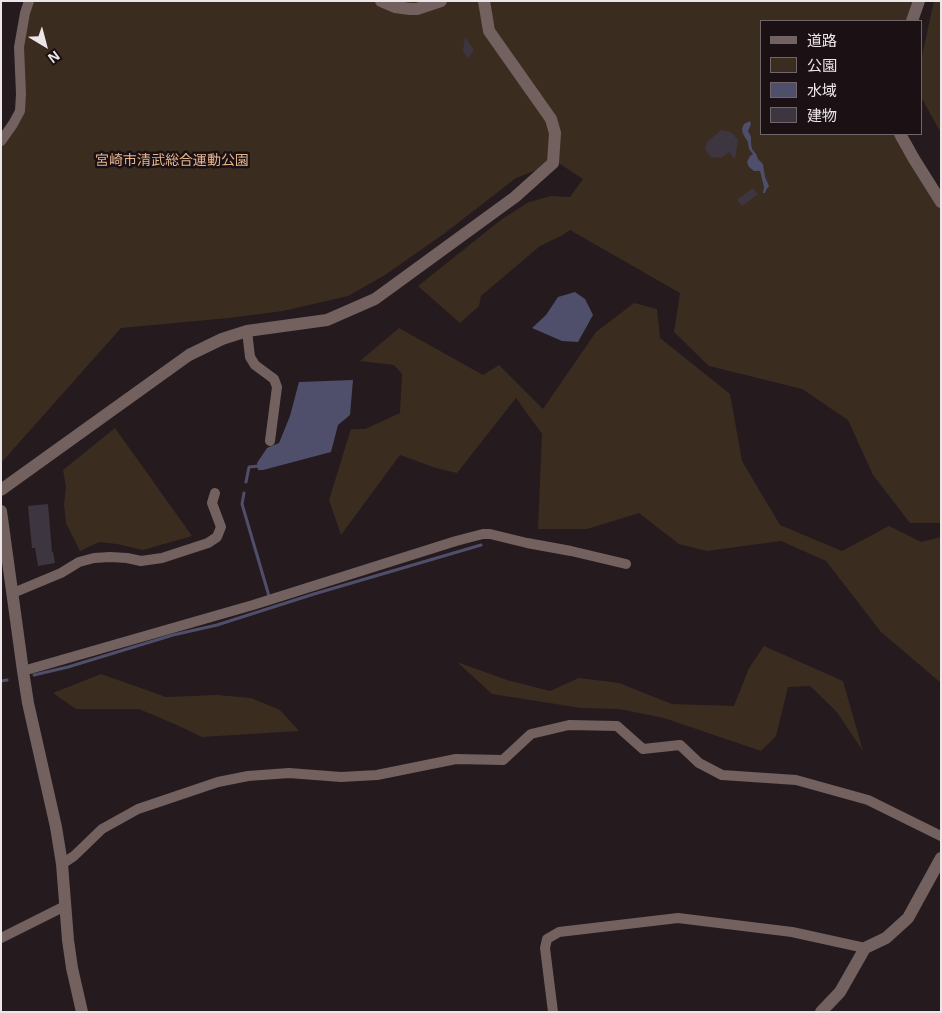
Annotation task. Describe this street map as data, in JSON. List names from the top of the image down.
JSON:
{
  "parks": ["宮崎市清武総合運動公園"],
  "legend": [
    "道路",
    "公園",
    "水域",
    "建物"
  ],
  "north": "bottom right"
}
